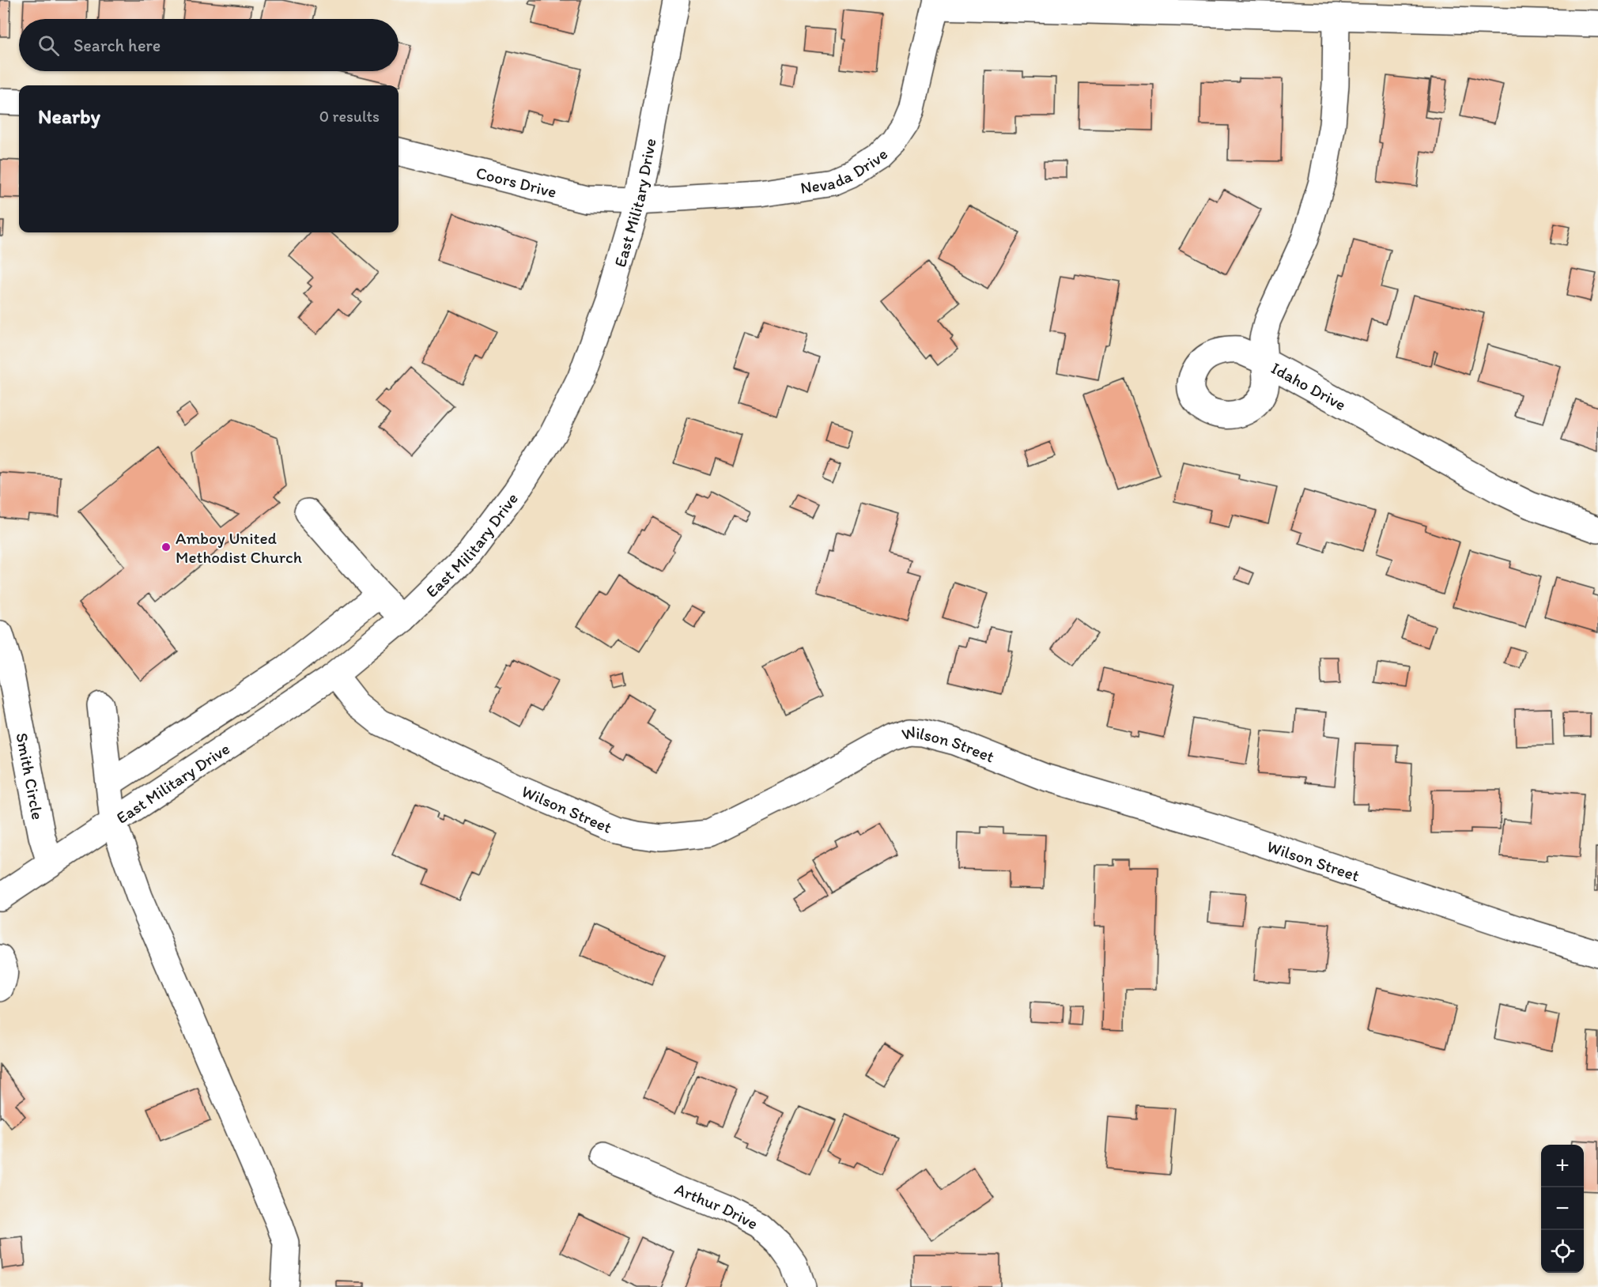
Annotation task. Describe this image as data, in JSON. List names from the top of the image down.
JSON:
{
  "streets": {
    "street": [
      "Nevada Drive",
      "Coors Drive",
      "East Military Drive",
      "Idaho Drive",
      "Wilson Street",
      "Smith Circle",
      "Arthur Drive"
    ]
  },
  "crossings": [
    ["Nevada Drive", "Coors Drive"],
    ["Nevada Drive", "East Military Drive"],
    ["Coors Drive", "East Military Drive"],
    ["East Military Drive", "Wilson Street"],
    ["East Military Drive", "Smith Circle"]
  ],
  "places": ["Amboy United Methodist Church"],
  "page": {
    "search": "Search here",
    "heading": ["Nearby", "0 results"],
    "map_buttons": ["+", "−"]
  }
}
